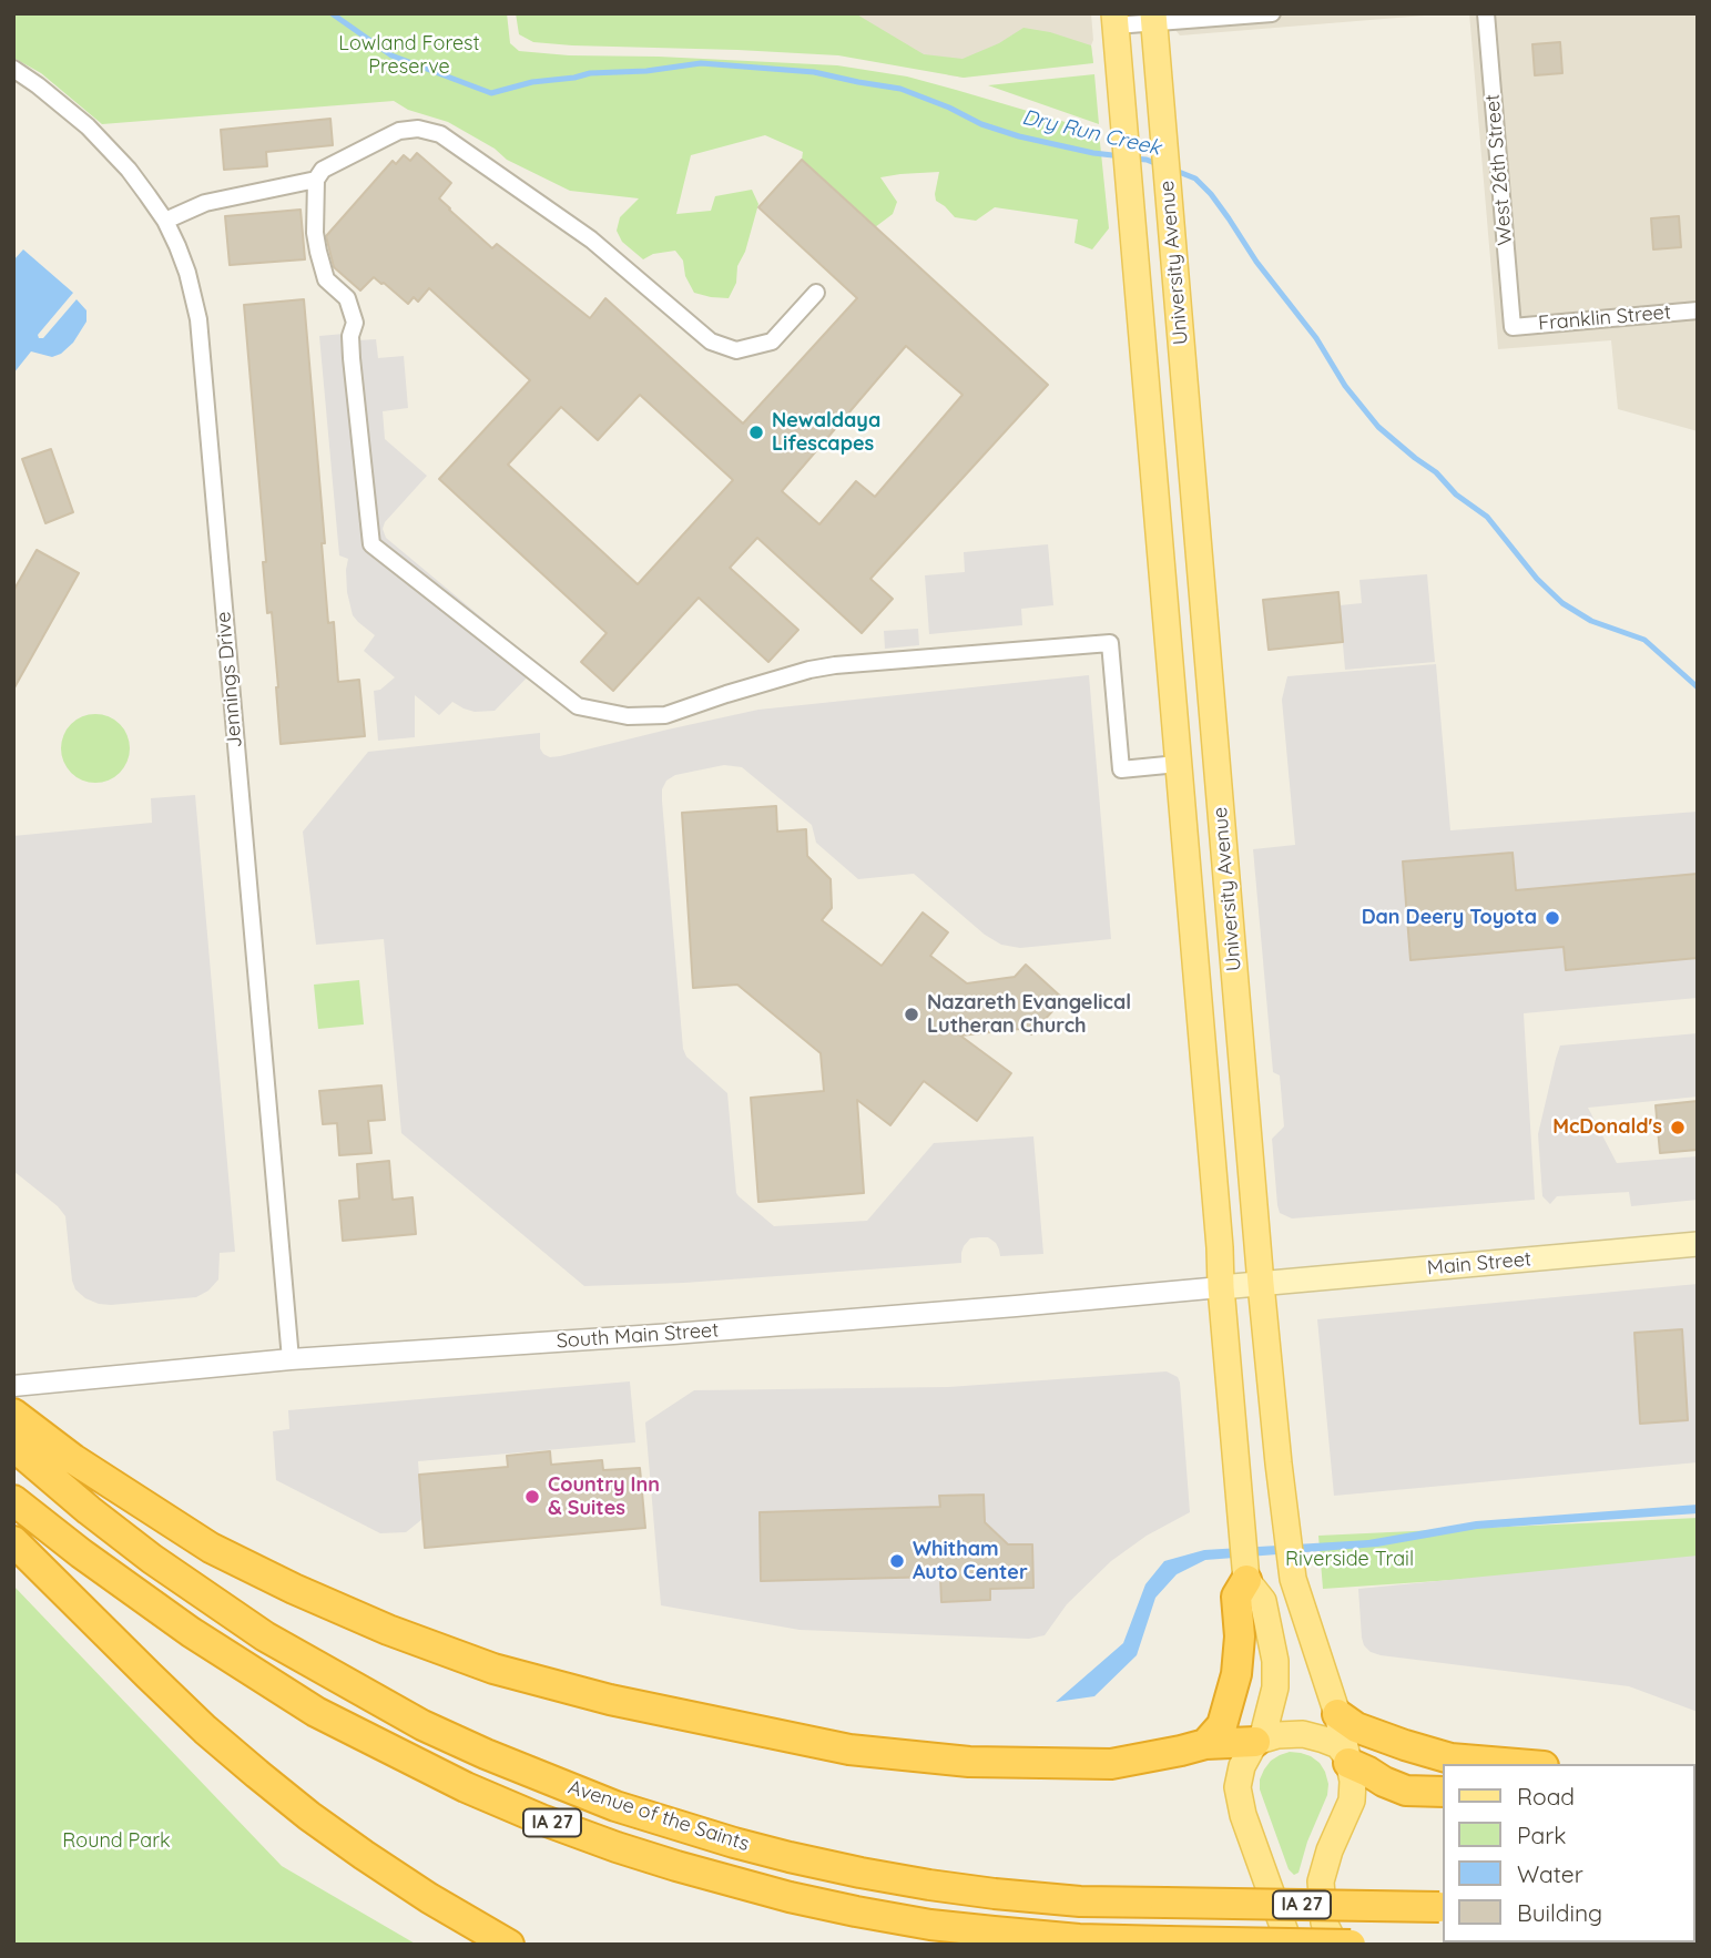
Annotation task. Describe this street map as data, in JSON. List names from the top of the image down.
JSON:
{
  "streets": {
    "highway": ["Avenue of the Saints", "IA 27"],
    "main road": ["University Avenue", "Main Street", "South Main Street"],
    "street": ["West 26th Street", "Franklin Street", "Jennings Drive"]
  },
  "crossings": [
    ["West 26th Street", "Franklin Street"],
    ["University Avenue", "Main Street"],
    ["University Avenue", "South Main Street"],
    ["Jennings Drive", "South Main Street"],
    ["Main Street", "South Main Street"]
  ],
  "water": ["Dry Run Creek"],
  "parks": ["Lowland Forest Preserve", "Riverside Trail", "Round Park"],
  "places": [
    "Newaldaya Lifescapes",
    "Dan Deery Toyota",
    "Nazareth Evangelical Lutheran Church",
    "McDonald's",
    "Country Inn & Suites",
    "Whitham Auto Center"
  ],
  "legend": [
    "Road",
    "Park",
    "Water",
    "Building"
  ]
}
